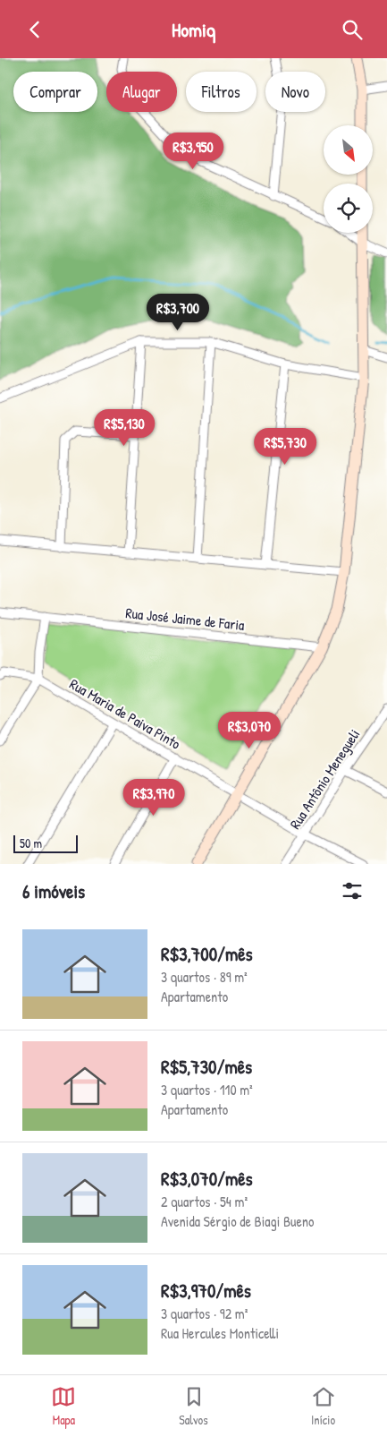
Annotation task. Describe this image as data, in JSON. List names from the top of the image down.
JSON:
{
  "streets": {
    "street": ["Rua José Jaime de Faria", "Rua Maria de Paiva Pinto", "Rua Antônio Menegueli"]
  },
  "crossings": [
    ["Rua Maria de Paiva Pinto", "Rua Antônio Menegueli"]
  ],
  "scale_bar": "50 m",
  "north": "bottom right",
  "page": {
    "header": "Homiq",
    "chip": [
      "Comprar",
      "Alugar",
      "Filtros",
      "Novo"
    ],
    "price": [
      "R$3,950",
      "R$3,700",
      "R$5,130",
      "R$5,730",
      "R$3,070",
      "R$3,970"
    ],
    "scale": "50 m",
    "heading": "6 imóveis",
    "list": [
      {
        "name": "R$3,700/mês",
        "note": "3 quartos · 89 m² · Apartamento"
      },
      {
        "name": "R$5,730/mês",
        "note": "3 quartos · 110 m² · Apartamento"
      },
      {
        "name": "R$3,070/mês",
        "note": "2 quartos · 54 m² · Avenida Sérgio de Biagi Bueno"
      },
      {
        "name": "R$3,970/mês",
        "note": "3 quartos · 92 m² · Rua Hercules Monticelli"
      }
    ],
    "tabs": ["Mapa", "Salvos", "Início"]
  }
}
